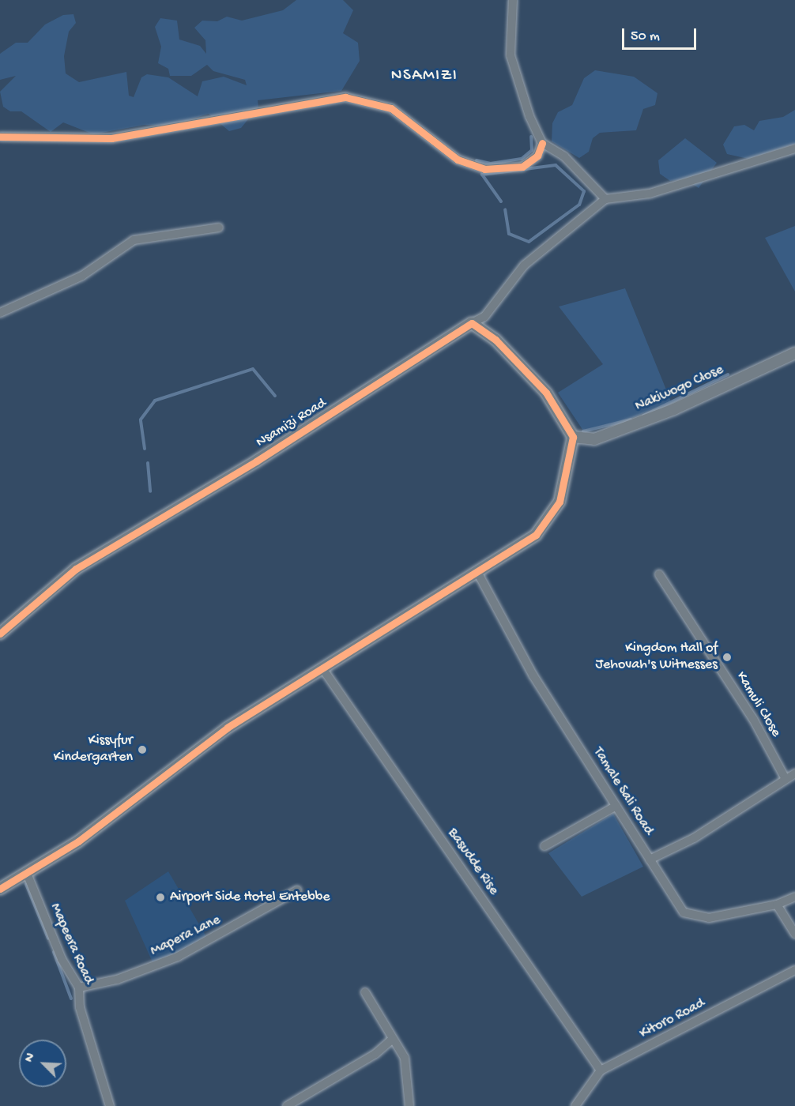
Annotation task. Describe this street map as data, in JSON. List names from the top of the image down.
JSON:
{
  "streets": {
    "street": [
      "Nakiwogo Close",
      "Nsamizi Road",
      "Kamuli Close",
      "Tamale Sali Road",
      "Basudde Rise",
      "Mapera Lane",
      "Mapeera Road",
      "Kitoro Road"
    ]
  },
  "crossings": [
    ["Basudde Rise", "Kitoro Road"],
    ["Mapera Lane", "Mapeera Road"]
  ],
  "districts": ["NSAMIZI"],
  "places": ["Kingdom Hall of Jehovah's Witnesses", "Kissyfur Kindergarten", "Airport Side Hotel Entebbe"],
  "scale_bar": "50 m",
  "north": "top left"
}
